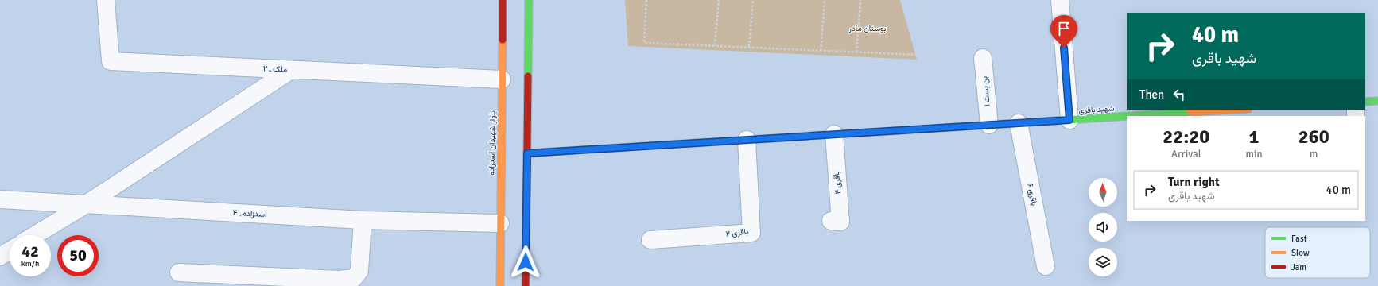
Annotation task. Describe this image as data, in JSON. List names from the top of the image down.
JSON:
{
  "streets": {
    "street": [
      "ملک ـ ۲",
      "بن بست ۱",
      "شهید باقری",
      "بلوار شهیدان اسدزاده",
      "باقری ۴",
      "باقری ۶",
      "اسدزاده ـ ۴",
      "باقری ۲"
    ]
  },
  "crossings": [
    ["ملک ـ ۲", "بلوار شهیدان اسدزاده"],
    ["بن بست ۱", "شهید باقری"],
    ["شهید باقری", "باقری ۴"],
    ["شهید باقری", "باقری ۶"],
    ["شهید باقری", "باقری ۲"],
    ["بلوار شهیدان اسدزاده", "اسدزاده ـ ۴"]
  ],
  "parks": ["بوستان مادر"],
  "legend": ["Fast", "Slow", "Jam"],
  "north": "top",
  "page": {
    "turn": ["40 m", "شهید باقری"],
    "then": "Then",
    "eta": [
      "22:20",
      "Arrival",
      "1",
      "min",
      "260",
      "m"
    ],
    "list": [
      {
        "name": "Turn right",
        "note": "شهید باقری",
        "value": "40 m"
      }
    ],
    "speed": "42 km/h",
    "limit": "50"
  }
}
